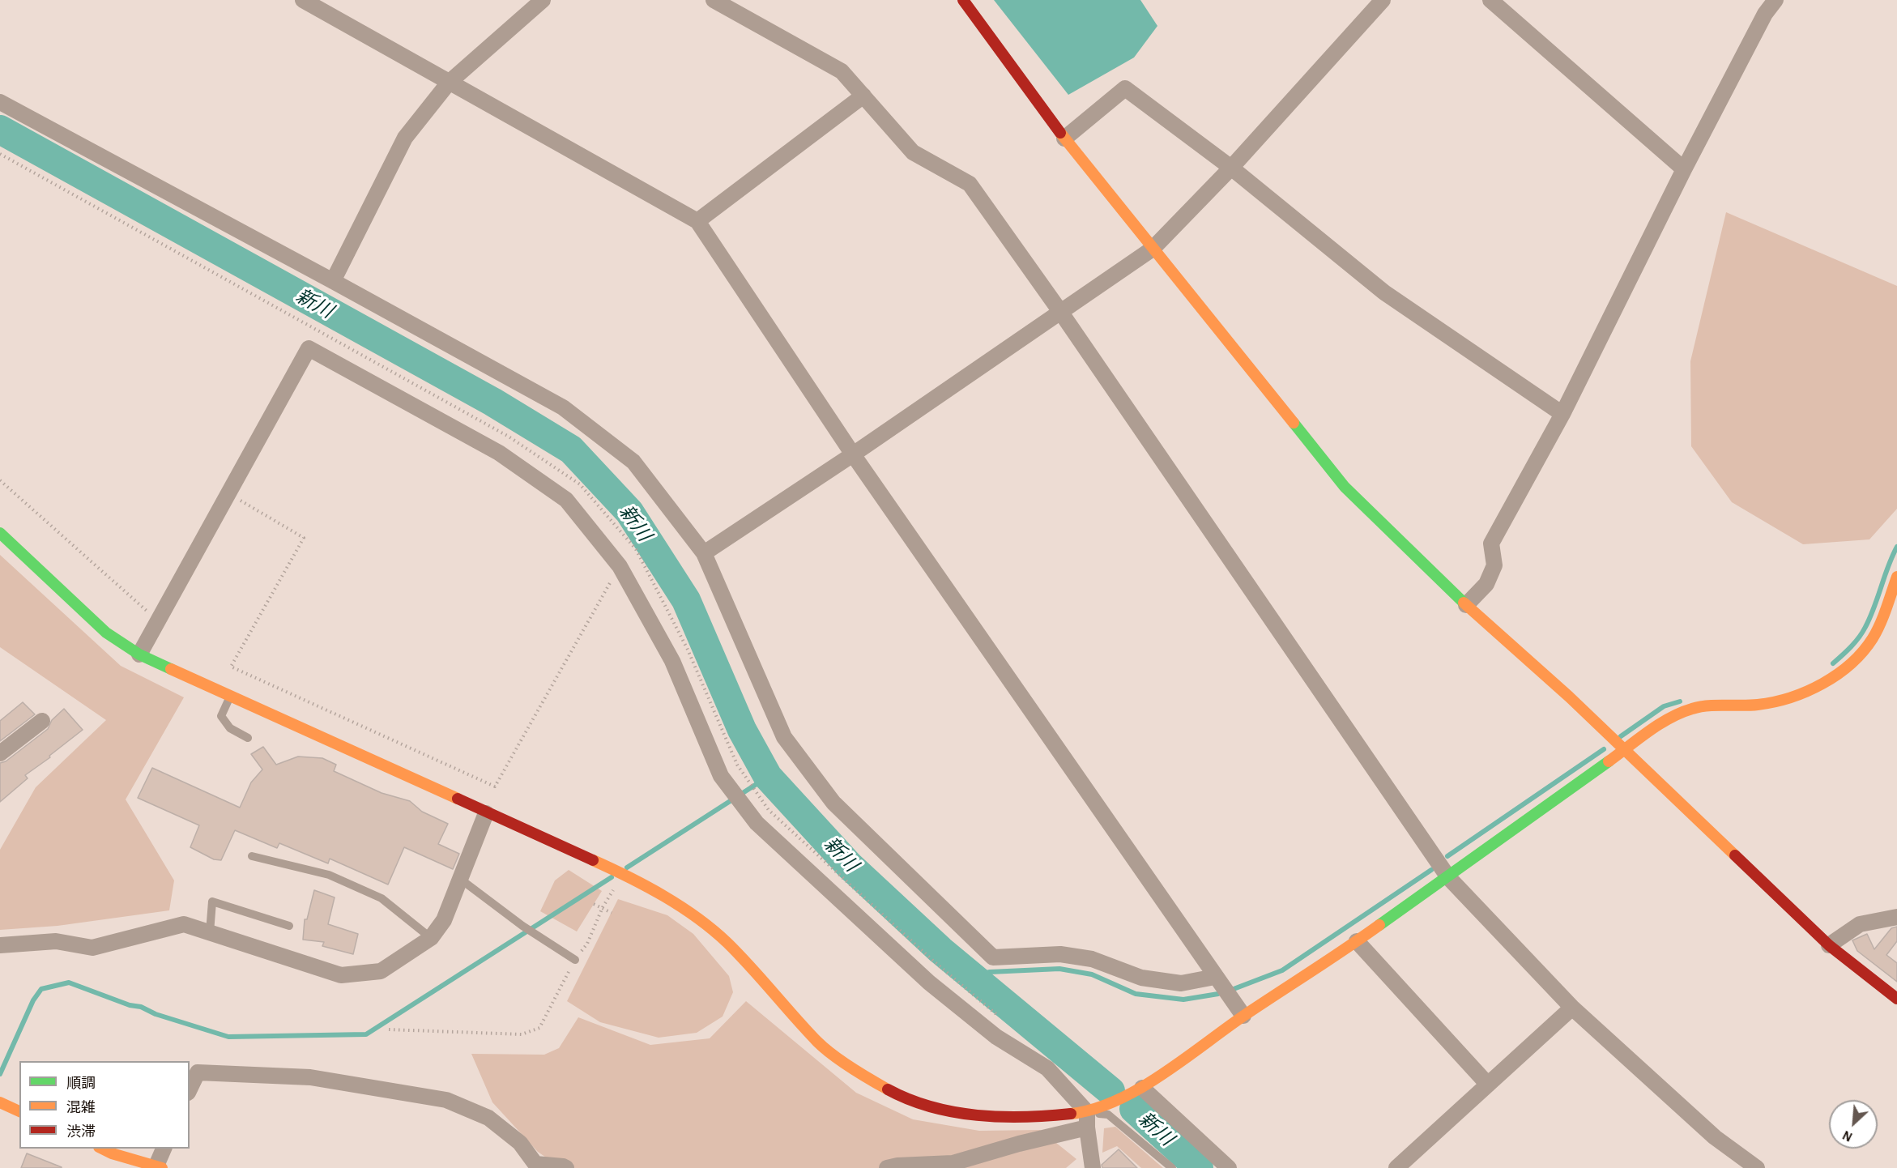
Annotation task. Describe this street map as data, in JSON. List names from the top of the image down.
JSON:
{
  "water": ["新川"],
  "legend": ["順調", "混雑", "渋滞"],
  "north": "bottom left"
}
